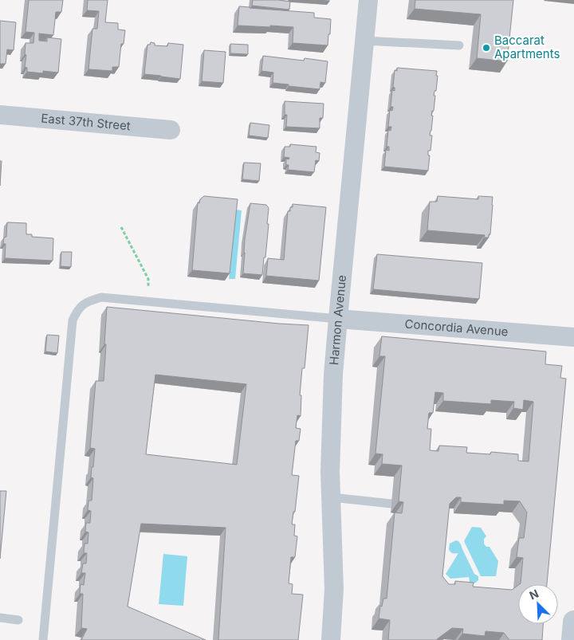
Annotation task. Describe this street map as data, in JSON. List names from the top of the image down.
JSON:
{
  "streets": {
    "street": ["East 37th Street", "Harmon Avenue", "Concordia Avenue"]
  },
  "crossings": [
    ["Harmon Avenue", "Concordia Avenue"]
  ],
  "places": ["Baccarat Apartments"],
  "north": "top left"
}
